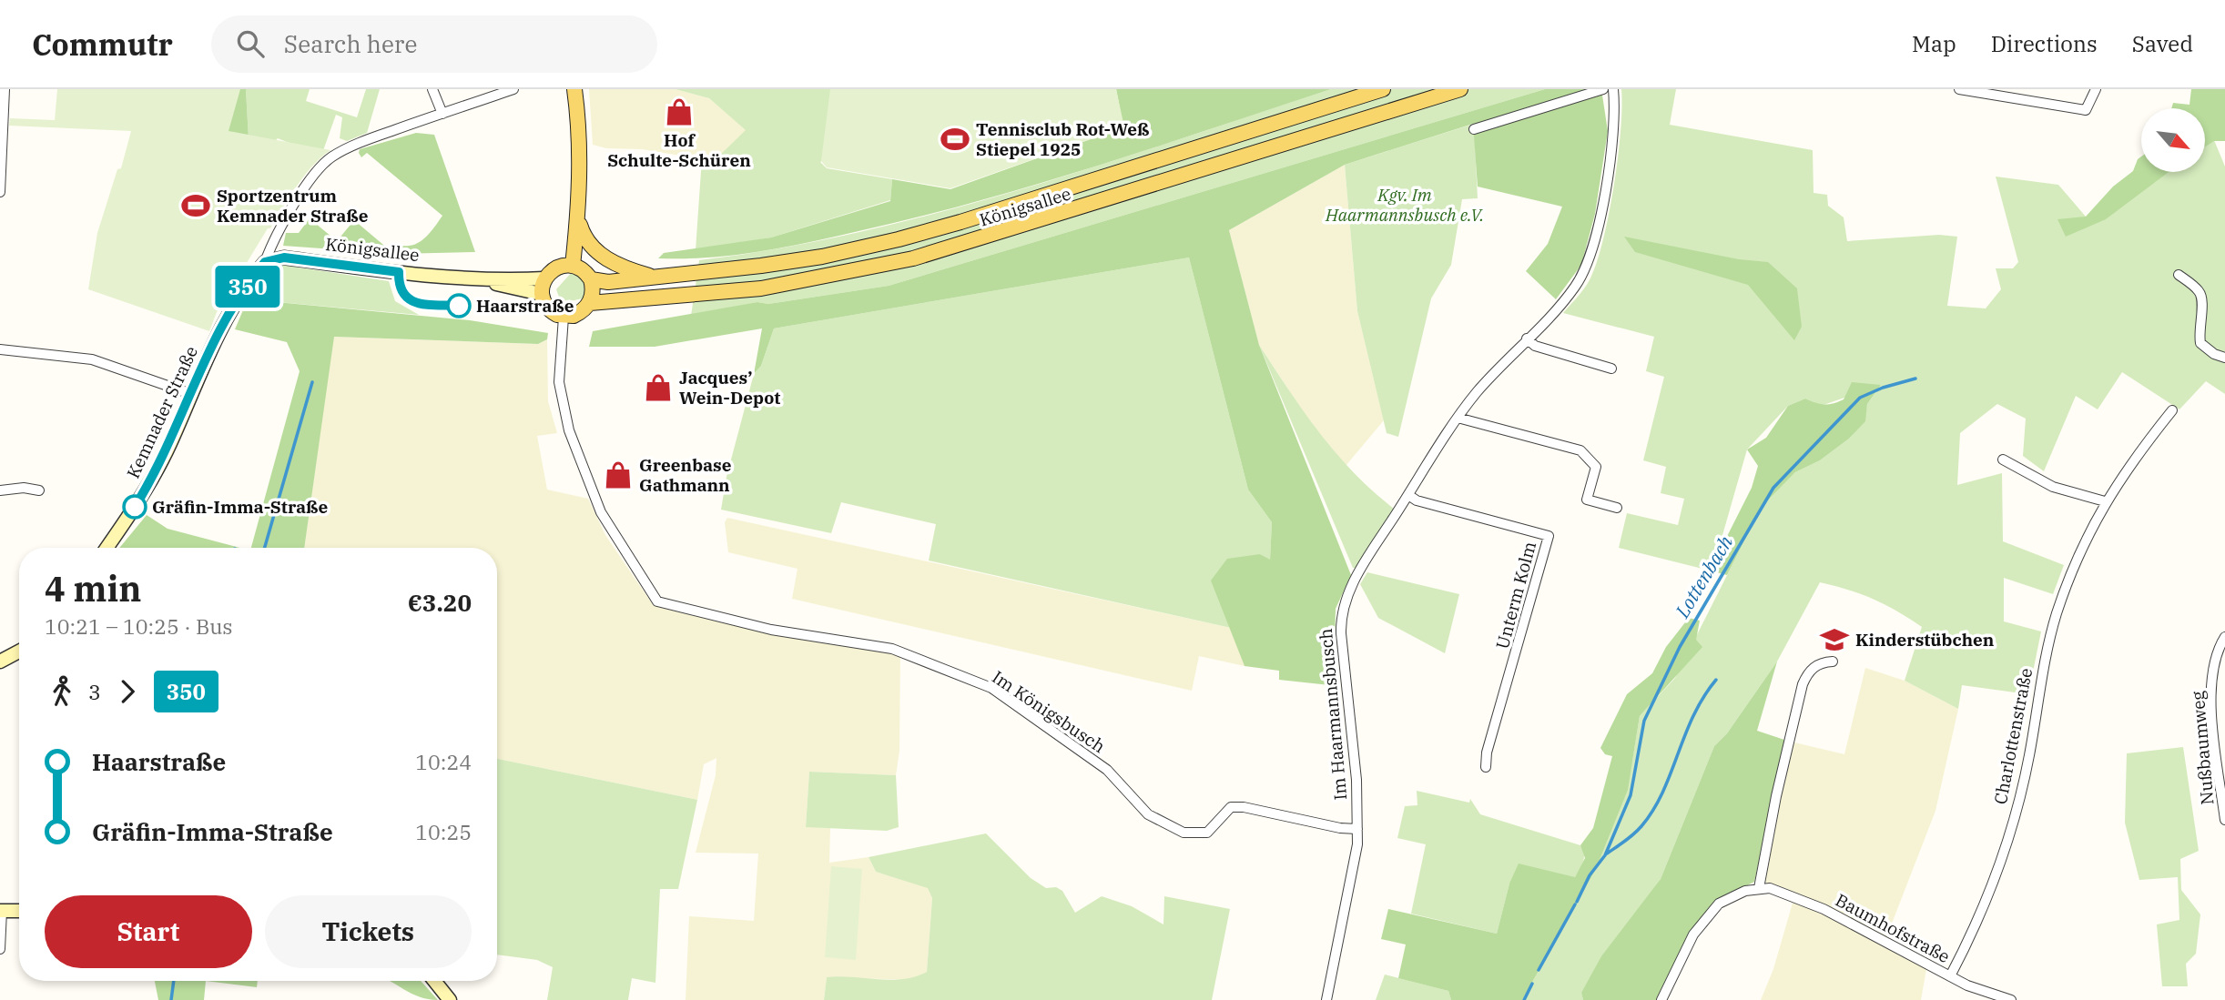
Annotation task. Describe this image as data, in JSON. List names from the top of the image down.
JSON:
{
  "streets": {
    "main road": ["Königsallee", "Kemnader Straße"],
    "street": [
      "Unterm Kolm",
      "Im Königsbusch",
      "Im Haarmannsbusch",
      "Charlottenstraße",
      "Nußbaumweg",
      "Baumhofstraße"
    ]
  },
  "crossings": [
    ["Königsallee", "Kemnader Straße"],
    ["Königsallee", "Im Königsbusch"],
    ["Unterm Kolm", "Im Haarmannsbusch"],
    ["Im Königsbusch", "Im Haarmannsbusch"],
    ["Charlottenstraße", "Baumhofstraße"]
  ],
  "water": ["Lottenbach"],
  "parks": ["Kgv. Im Haarmannsbusch e.V."],
  "places": {
    "shop": ["Hof Schulte-Schüren", "Jacques’ Wein-Depot", "Greenbase Gathmann"],
    "sports": ["Tennisclub Rot-Weß Stiepel 1925", "Sportzentrum Kemnader Straße"],
    "other": ["Haarstraße", "Gräfin-Imma-Straße"],
    "school or university": ["Kinderstübchen"]
  },
  "lines": ["bus line 350"],
  "north": "bottom right",
  "page": {
    "header": "Commutr",
    "search": "Search here",
    "nav": ["Map", "Directions", "Saved"],
    "on_map": "350",
    "heading": ["4 min", "10:21 – 10:25 · Bus", "€3.20"],
    "legs": ["3", "350"],
    "list": [
      {
        "name": "Haarstraße",
        "value": "10:24"
      },
      {
        "name": "Gräfin-Imma-Straße",
        "value": "10:25"
      }
    ],
    "buttons": ["Start", "Tickets"]
  }
}
